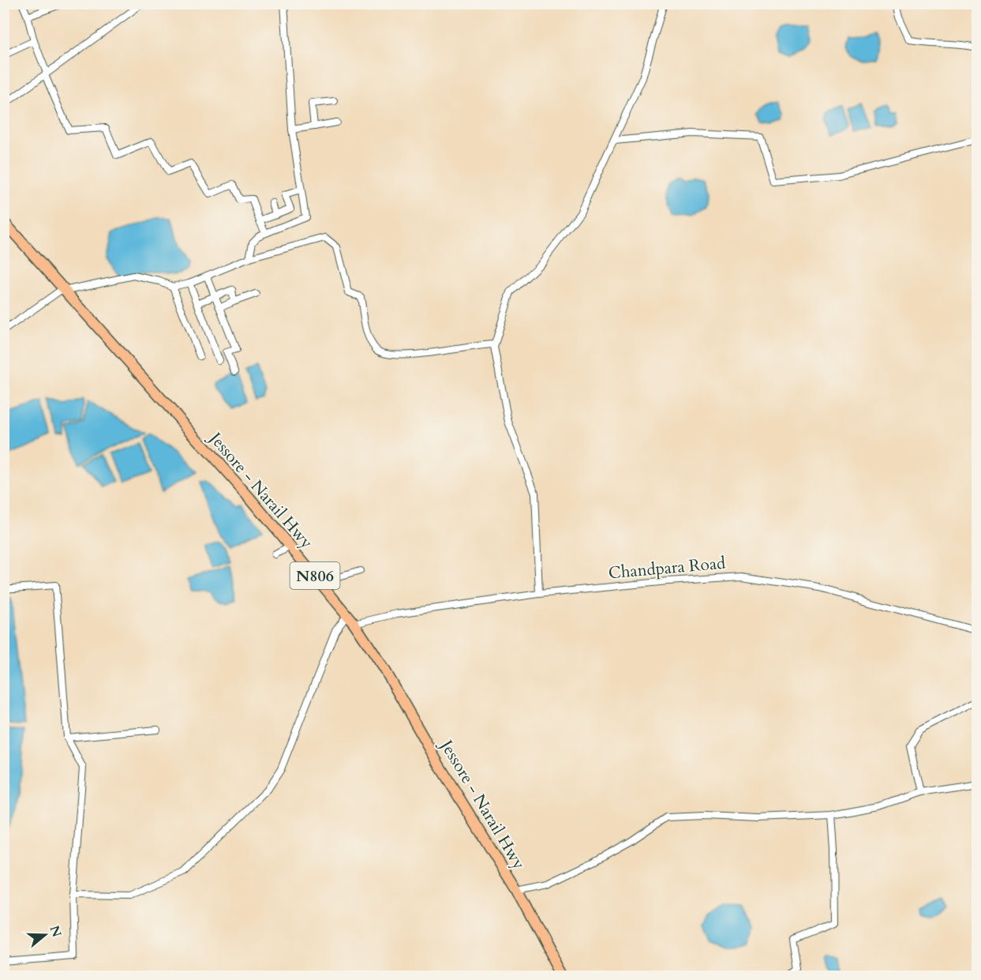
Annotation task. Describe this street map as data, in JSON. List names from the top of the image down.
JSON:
{
  "streets": {
    "highway": ["Jessore - Narail Hwy", "N806"],
    "street": ["Chandpara Road"]
  },
  "crossings": [
    ["Jessore - Narail Hwy", "Chandpara Road"]
  ],
  "north": "right"
}
